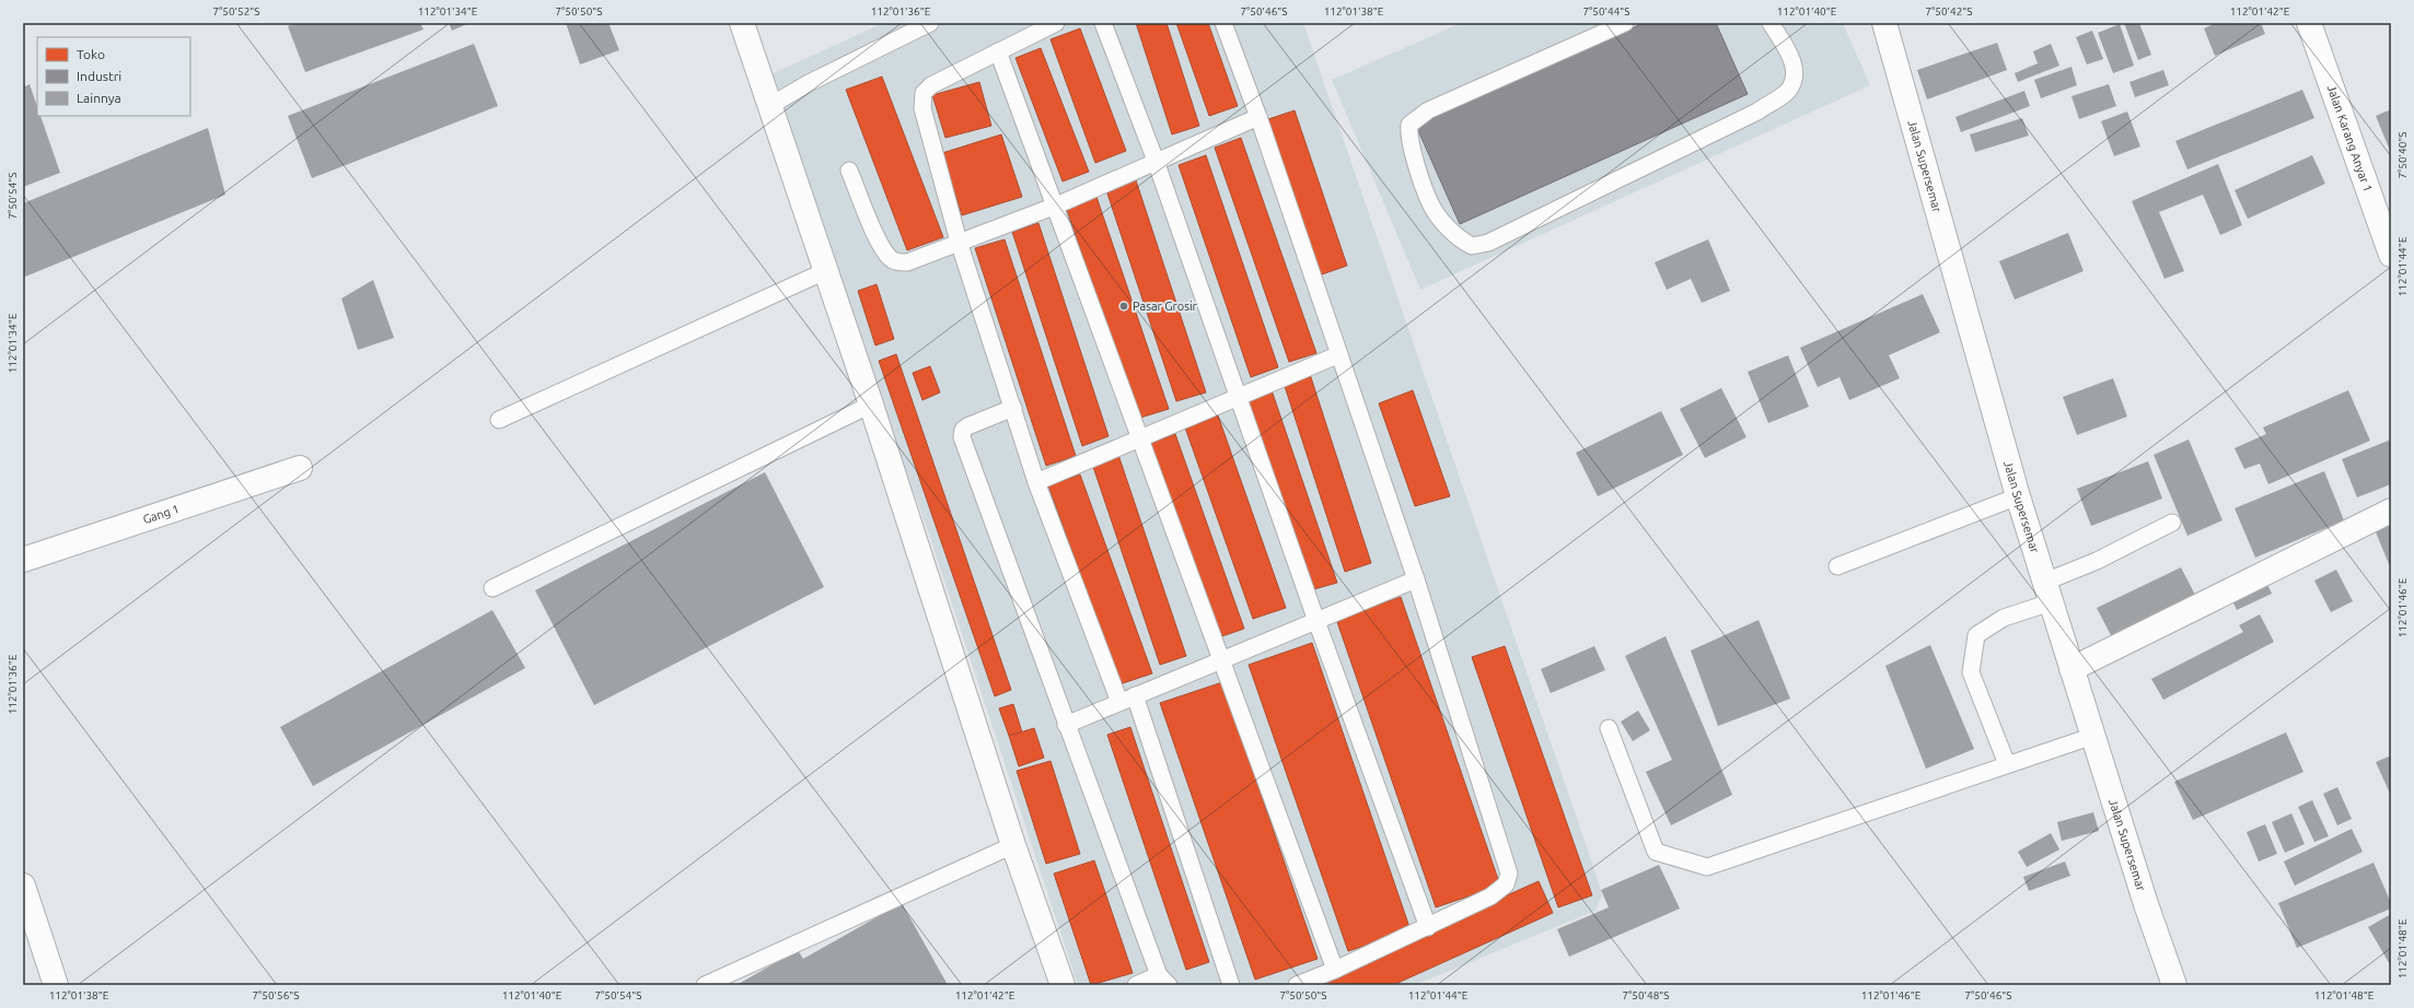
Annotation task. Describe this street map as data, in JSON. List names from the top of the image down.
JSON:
{
  "streets": {
    "street": ["Jalan Karang Anyar 1", "Jalan Supersemar", "Gang 1"]
  },
  "places": ["Pasar Grosir"],
  "legend": ["Toko", "Industri", "Lainnya"],
  "coordinates": [
    "7°50'52\"S",
    "112°01'34\"E",
    "7°50'50\"S",
    "112°01'36\"E",
    "7°50'46\"S",
    "112°01'38\"E",
    "7°50'44\"S",
    "112°01'40\"E",
    "7°50'42\"S",
    "112°01'42\"E",
    "7°50'40\"S",
    "7°50'54\"S",
    "112°01'44\"E",
    "112°01'46\"E",
    "112°01'48\"E",
    "7°50'56\"S",
    "7°50'48\"S"
  ]
}
